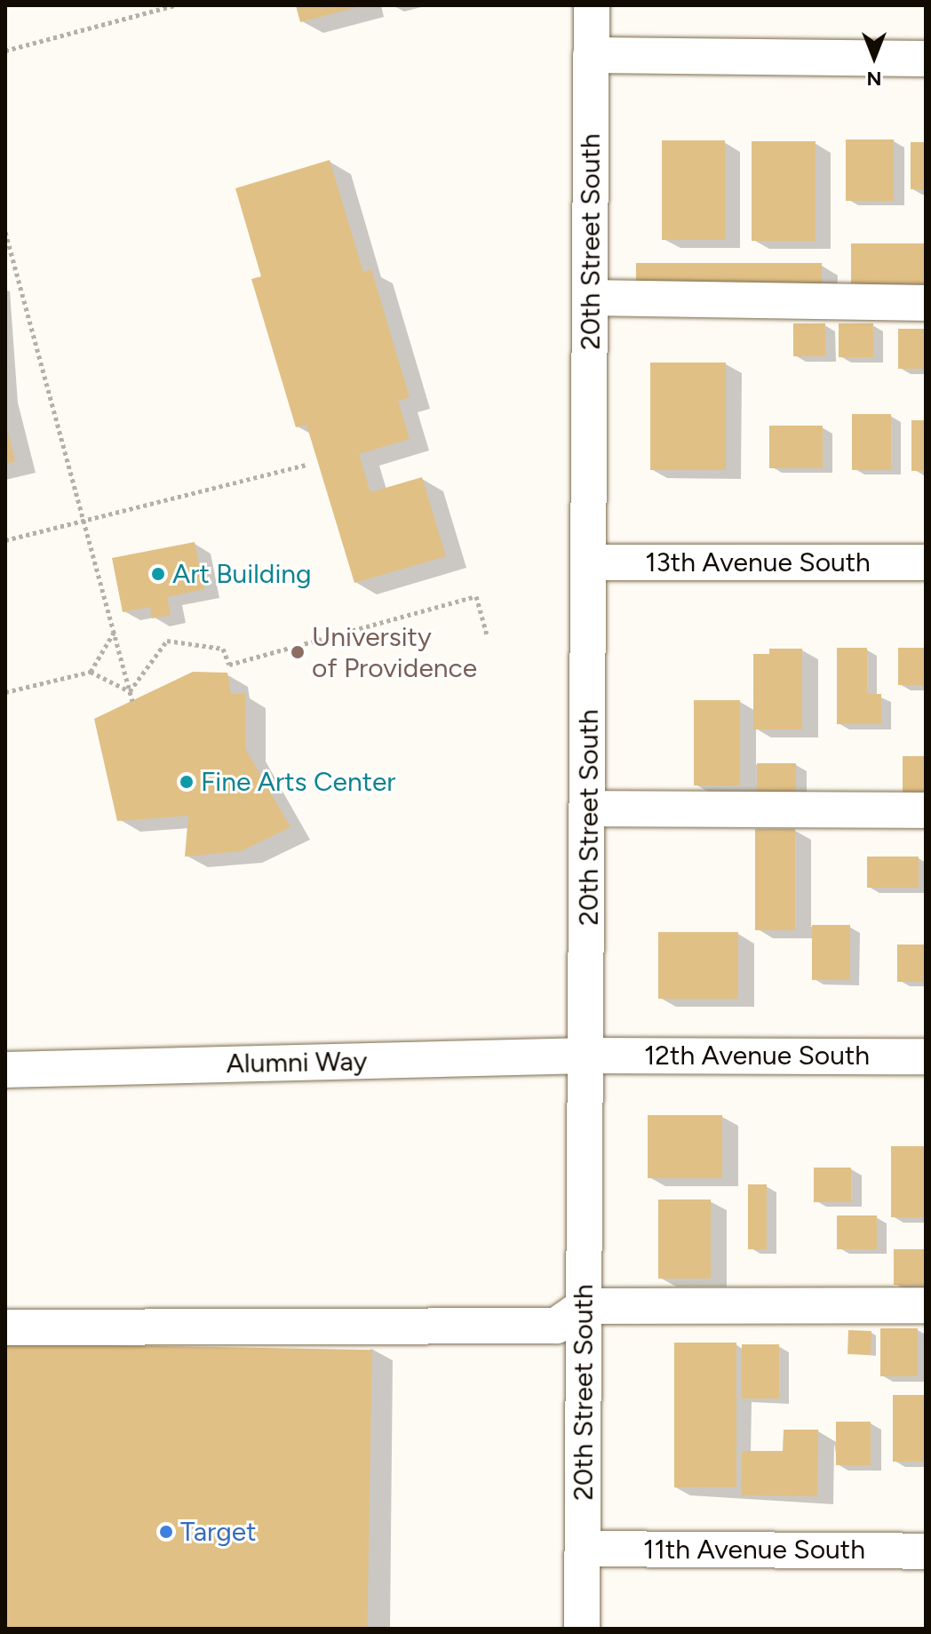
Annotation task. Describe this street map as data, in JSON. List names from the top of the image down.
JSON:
{
  "streets": {
    "street": [
      "20th Street South",
      "13th Avenue South",
      "12th Avenue South",
      "Alumni Way",
      "11th Avenue South"
    ]
  },
  "crossings": [
    ["20th Street South", "13th Avenue South"],
    ["20th Street South", "12th Avenue South"],
    ["20th Street South", "Alumni Way"],
    ["20th Street South", "11th Avenue South"],
    ["12th Avenue South", "Alumni Way"]
  ],
  "places": [
    "Art Building",
    "University of Providence",
    "Fine Arts Center",
    "Target"
  ],
  "north": "bottom"
}
